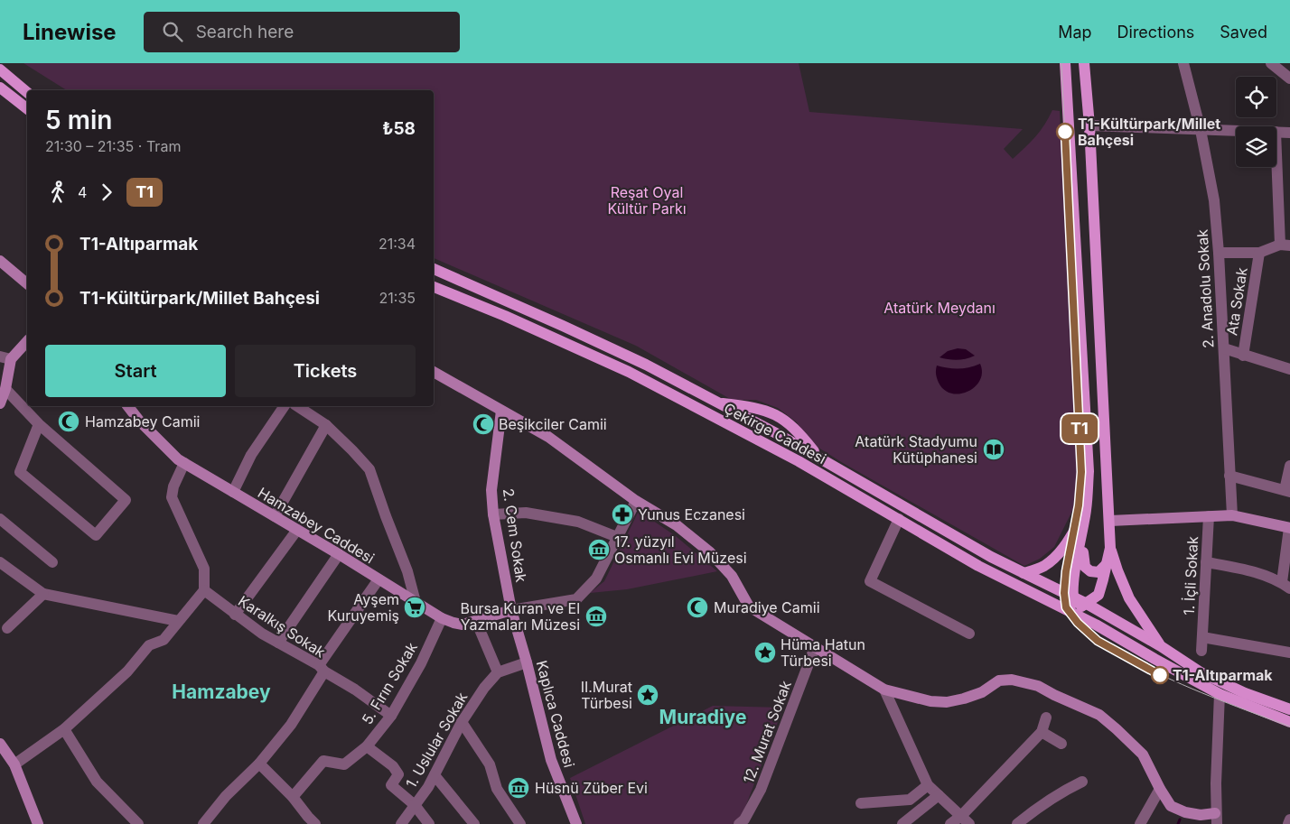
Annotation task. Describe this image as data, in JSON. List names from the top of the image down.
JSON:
{
  "streets": {
    "main road": [
      "Çekirge Caddesi",
      "Hamzabey Caddesi",
      "2. Cem Sokak",
      "Kaplıca Caddesi"
    ],
    "street": [
      "2. Anadolu Sokak",
      "Ata Sokak",
      "1. İçli Sokak",
      "Karalkış Sokak",
      "5. Fırın Sokak",
      "12. Murat Sokak",
      "1. Uslular Sokak"
    ]
  },
  "crossings": [
    ["Hamzabey Caddesi", "2. Cem Sokak"],
    ["Hamzabey Caddesi", "5. Fırın Sokak"],
    ["Hamzabey Caddesi", "Kaplıca Caddesi"],
    ["2. Cem Sokak", "Kaplıca Caddesi"],
    ["Karalkış Sokak", "5. Fırın Sokak"],
    ["Kaplıca Caddesi", "1. Uslular Sokak"]
  ],
  "districts": ["Hamzabey", "Muradiye"],
  "parks": ["Reşat Oyal Kültür Parkı", "Atatürk Meydanı"],
  "places": {
    "other": ["T1-Kültürpark/Millet Bahçesi", "T1-Altıparmak"],
    "mosque": ["Hamzabey Camii", "Beşikciler Camii", "Muradiye Camii"],
    "library": ["Atatürk Stadyumu Kütüphanesi"],
    "pharmacy": ["Yunus Eczanesi"],
    "museum": ["17. yüzyıl Osmanlı Evi Müzesi", "Bursa Kuran ve El Yazmaları Müzesi", "Hüsnü Züber Evi"],
    "supermarket": ["Ayşem Kuruyemiş"],
    "place": ["Hüma Hatun Türbesi", "II.Murat Türbesi"]
  },
  "lines": ["tram line T1"],
  "page": {
    "header": "Linewise",
    "search": "Search here",
    "nav": ["Map", "Directions", "Saved"],
    "on_map": "T1",
    "heading": ["5 min", "21:30 – 21:35 · Tram", "₺58"],
    "legs": ["4", "T1"],
    "list": [
      {
        "name": "T1-Altıparmak",
        "value": "21:34"
      },
      {
        "name": "T1-Kültürpark/Millet Bahçesi",
        "value": "21:35"
      }
    ],
    "buttons": ["Start", "Tickets"]
  }
}
